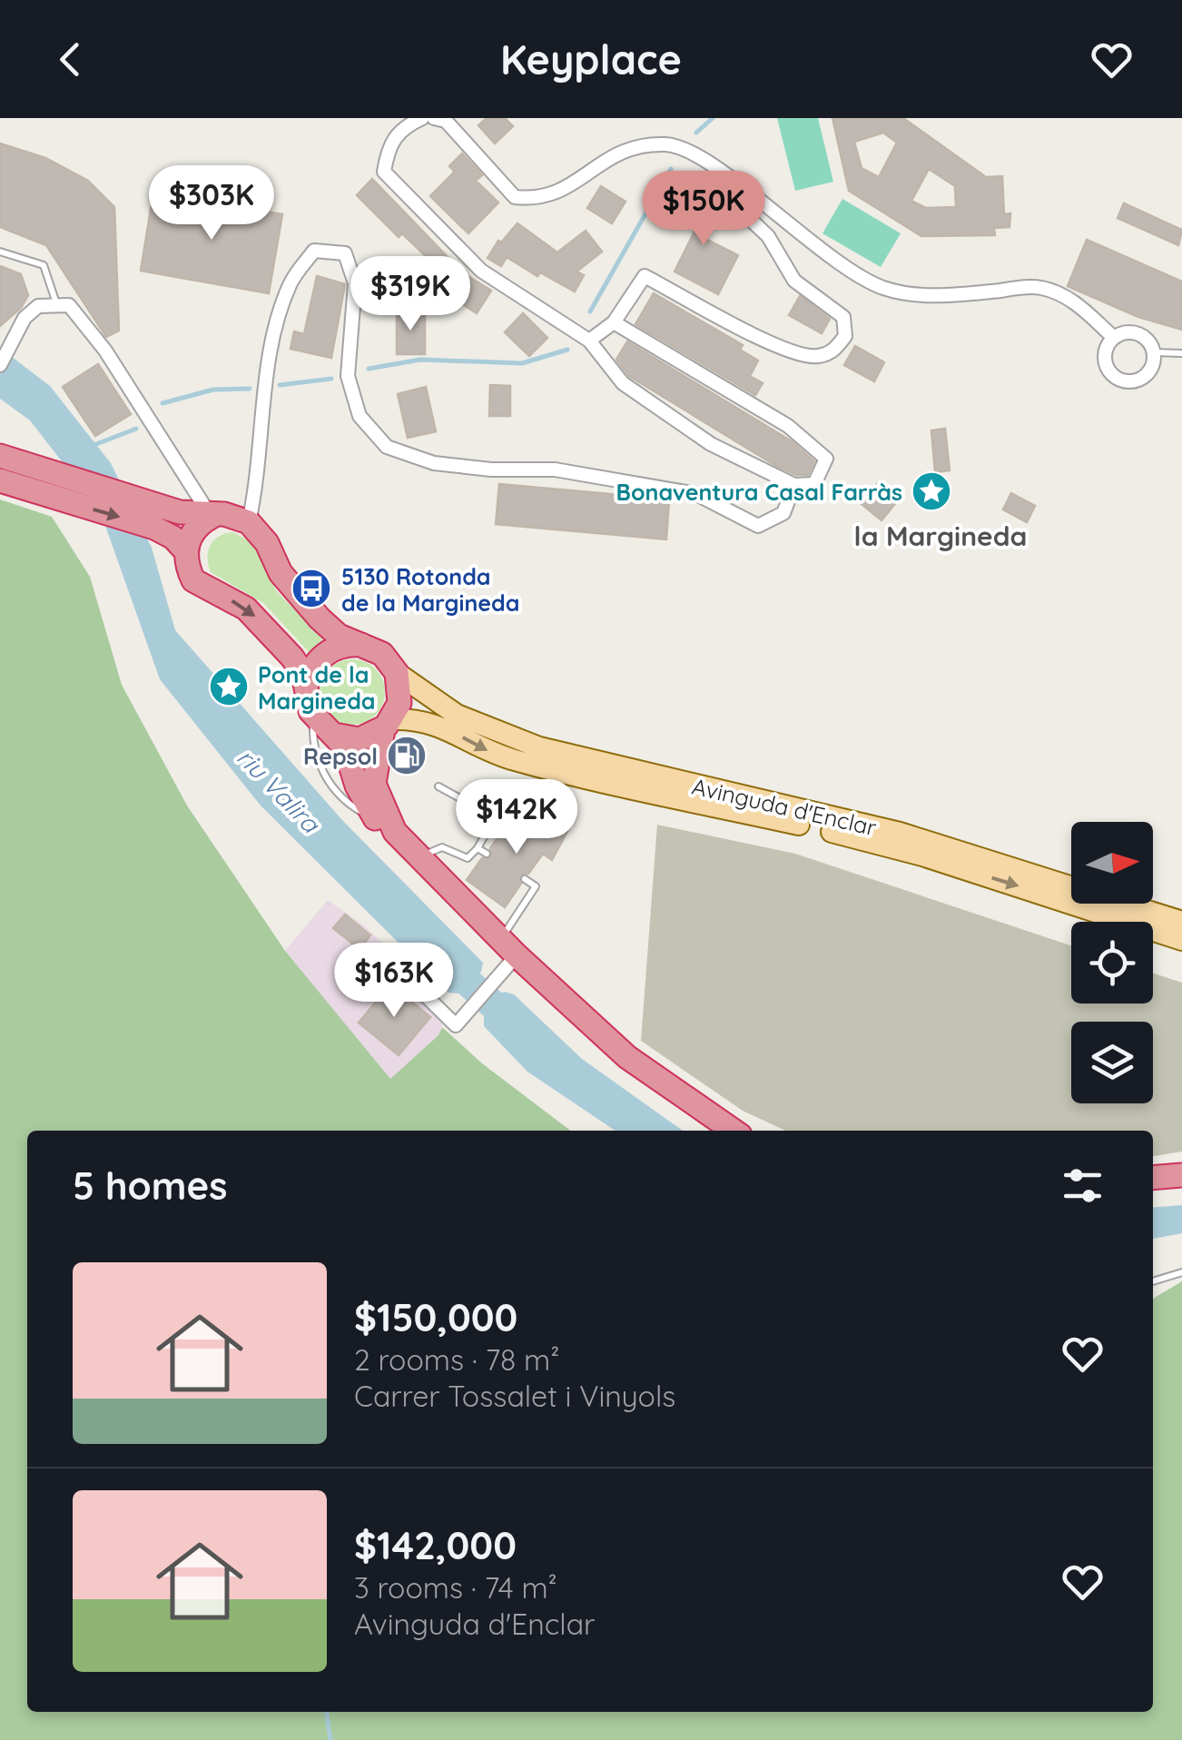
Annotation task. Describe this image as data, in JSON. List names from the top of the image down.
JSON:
{
  "streets": {
    "main road": ["Avinguda d'Enclar"]
  },
  "districts": ["la Margineda"],
  "water": ["riu Valira"],
  "places": {
    "place": ["Bonaventura Casal Farràs", "Pont de la Margineda"],
    "bus stop": ["5130 Rotonda de la Margineda"],
    "fuel station": ["Repsol"]
  },
  "north": "right",
  "page": {
    "header": "Keyplace",
    "price": [
      "$303K",
      "$150K",
      "$319K",
      "$142K",
      "$163K"
    ],
    "heading": "5 homes",
    "list": [
      {
        "name": "$150,000",
        "note": "2 rooms · 78 m² · Carrer Tossalet i Vinyols"
      },
      {
        "name": "$142,000",
        "note": "3 rooms · 74 m² · Avinguda d'Enclar"
      }
    ]
  }
}
